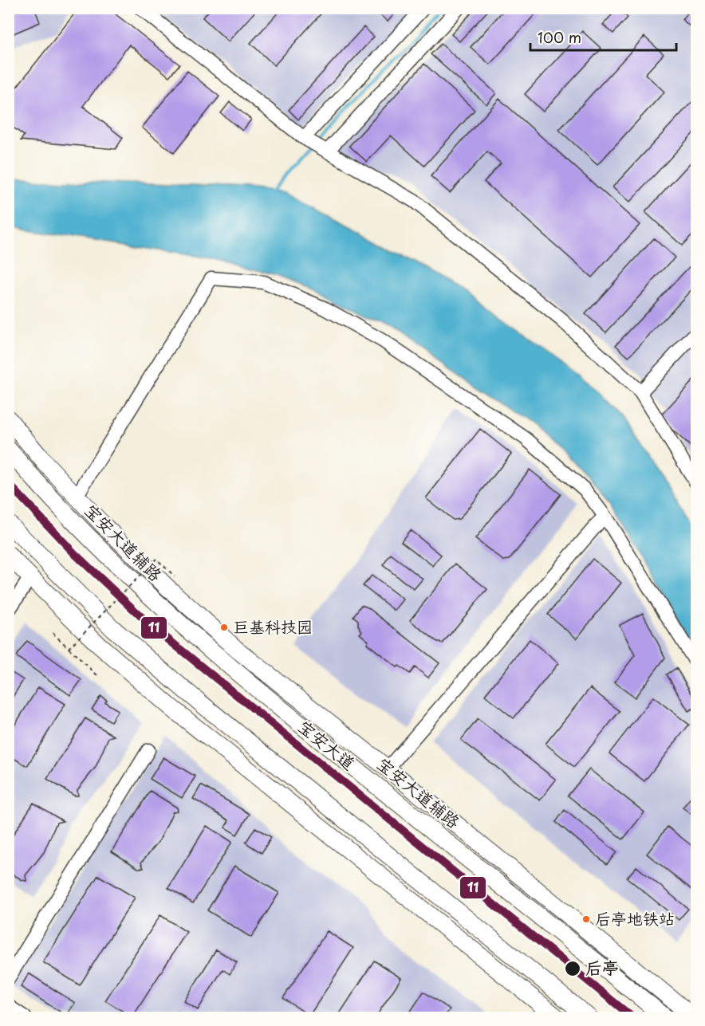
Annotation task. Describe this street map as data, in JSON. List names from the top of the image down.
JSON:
{
  "streets": {
    "main road": ["宝安大道辅路", "宝安大道"]
  },
  "places": ["巨基科技园", "后亭地铁站", "后亭"],
  "lines": ["transit line 11"],
  "scale_bar": "100 m"
}
